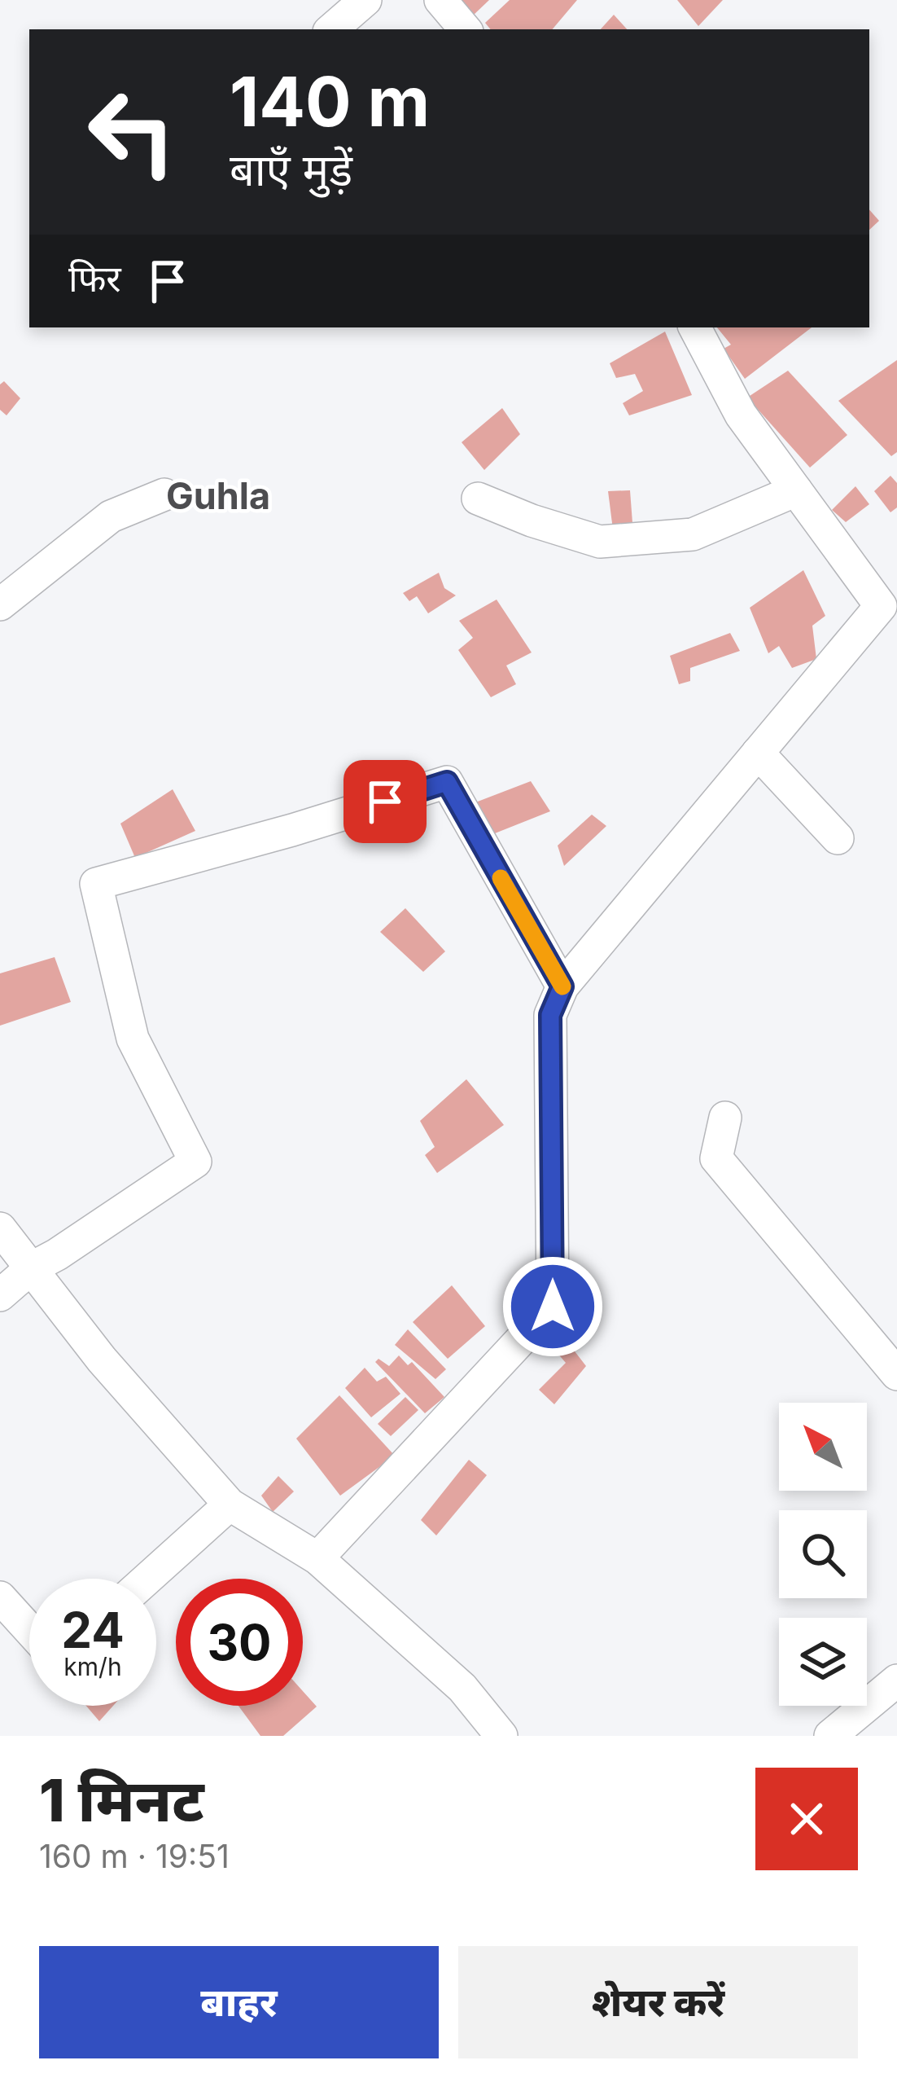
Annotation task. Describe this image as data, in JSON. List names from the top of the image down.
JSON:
{
  "districts": ["Guhla"],
  "north": "top left",
  "page": {
    "turn": ["140 m", "बाएँ मुड़ें"],
    "then": "फिर",
    "speed": "24 km/h",
    "limit": "30",
    "heading": ["1 मिनट", "160 m · 19:51"],
    "buttons": ["बाहर", "शेयर करें"]
  }
}
